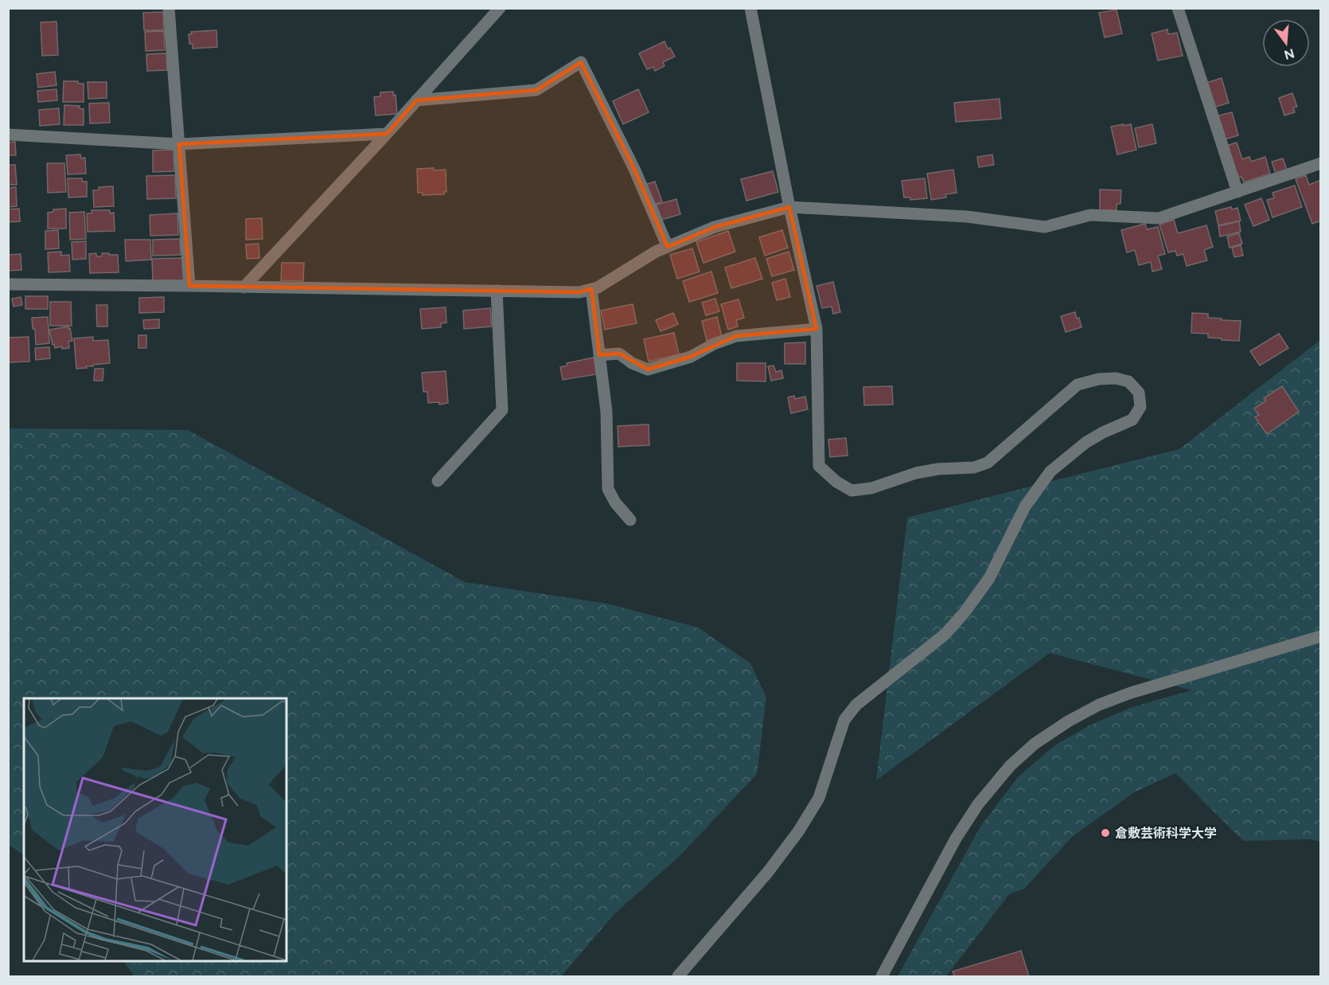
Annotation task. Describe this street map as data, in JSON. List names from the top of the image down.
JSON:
{
  "places": ["倉敷芸術科学大学"],
  "north": "bottom"
}
